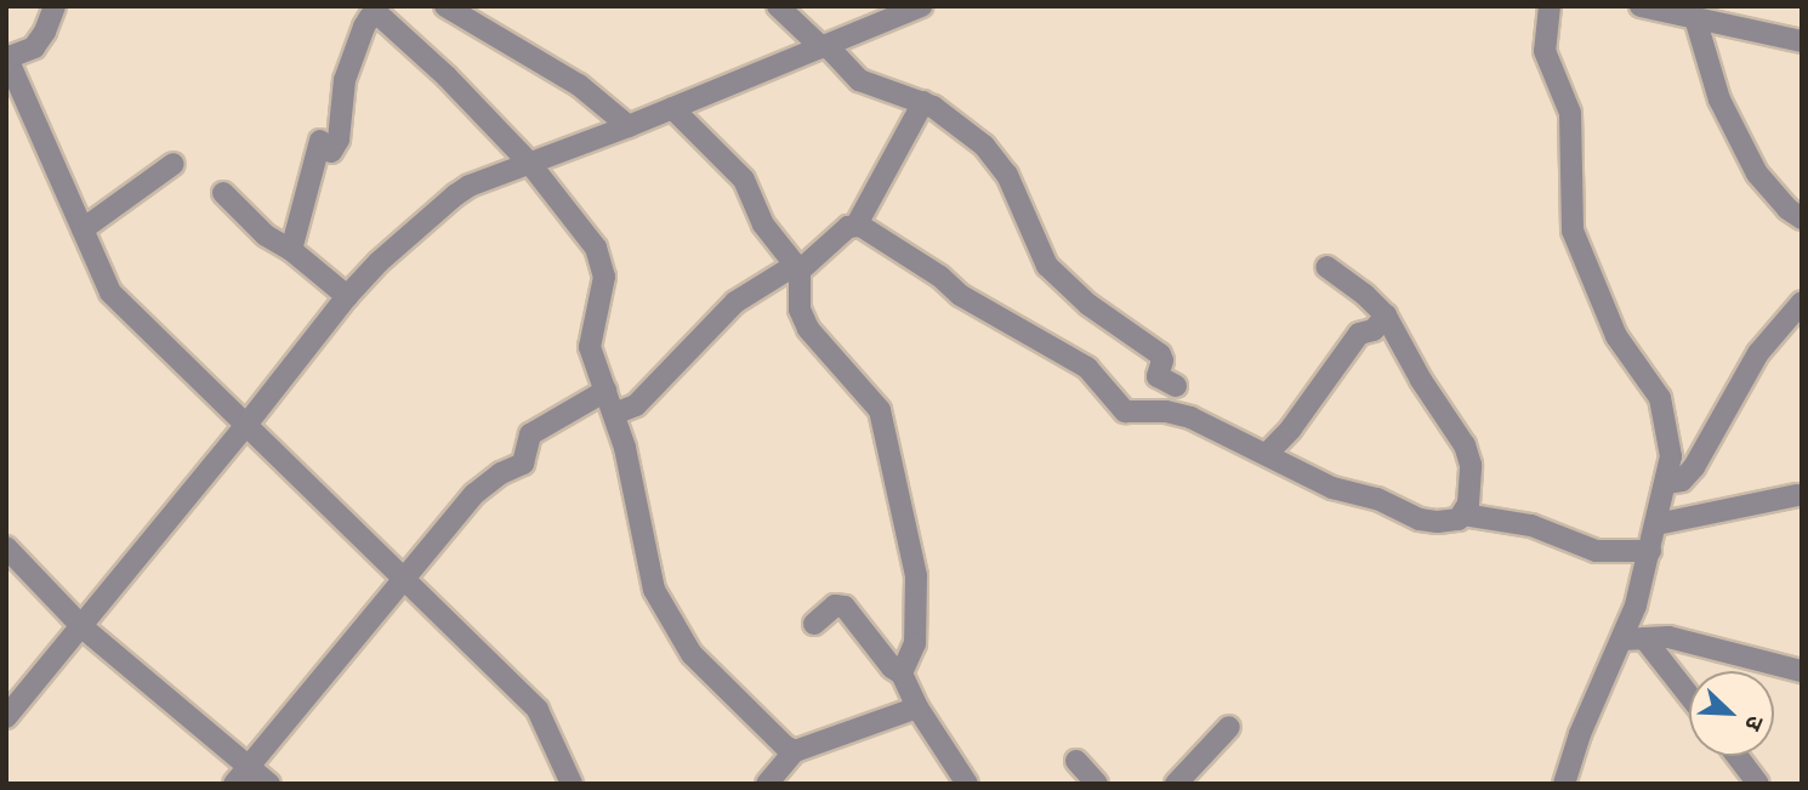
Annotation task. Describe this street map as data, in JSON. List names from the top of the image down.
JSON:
{
  "north": "bottom right"
}
